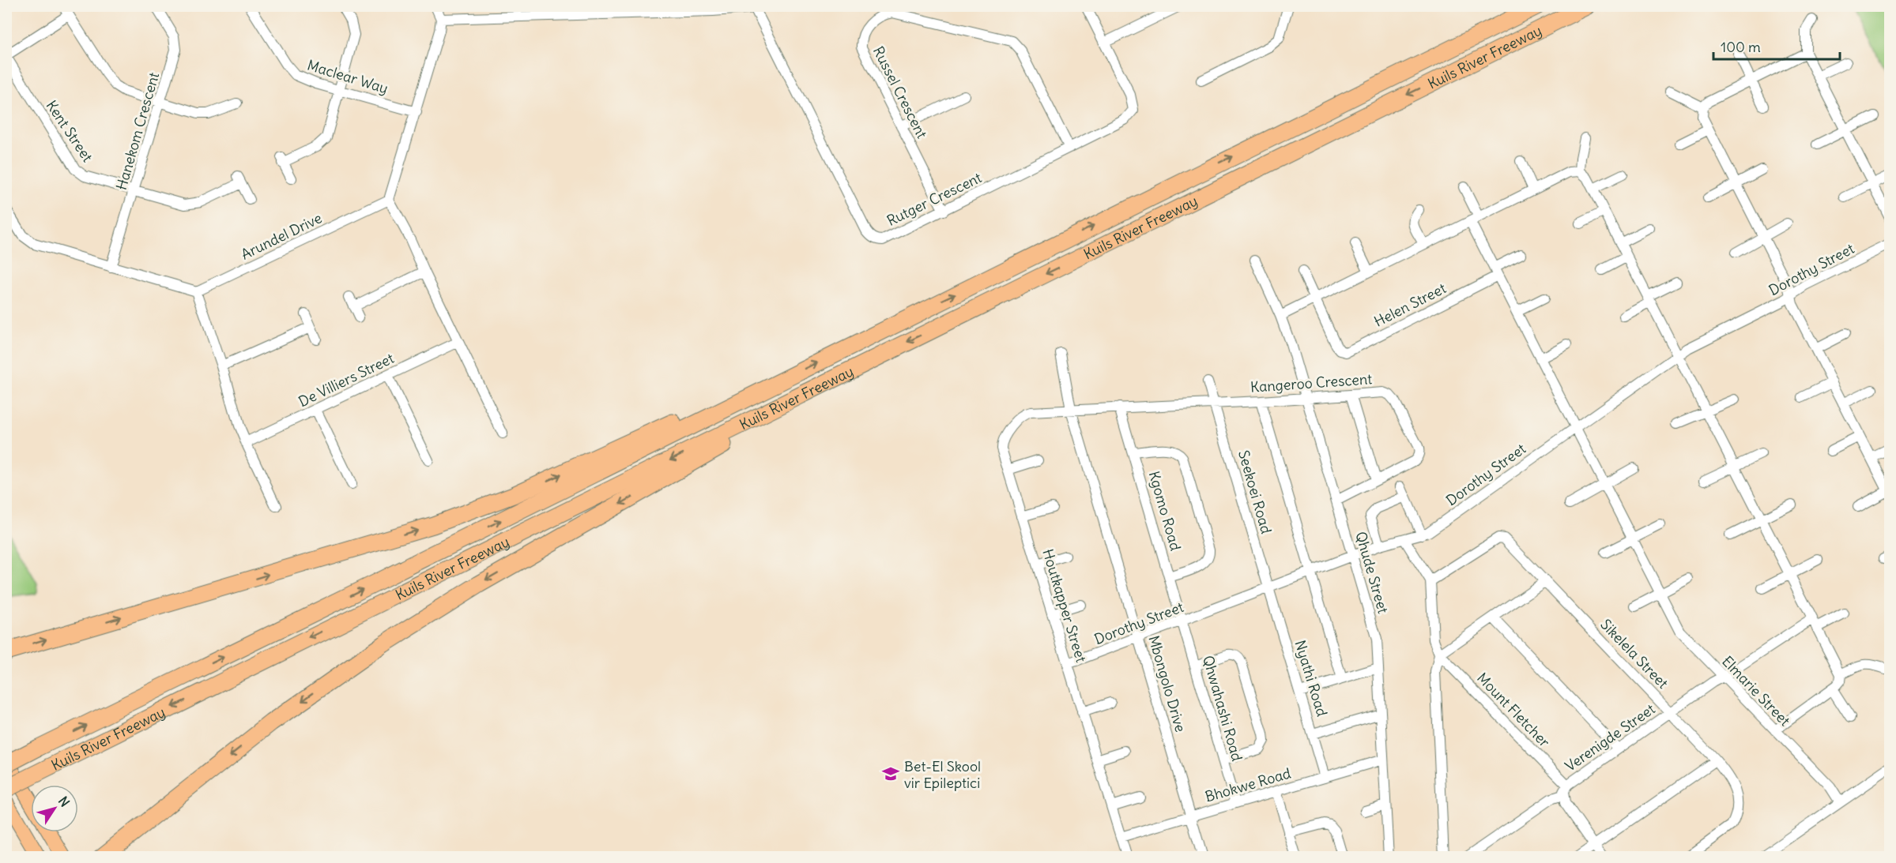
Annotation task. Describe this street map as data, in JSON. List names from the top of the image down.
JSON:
{
  "streets": {
    "highway": ["Kuils River Freeway"],
    "street": [
      "Maclear Way",
      "Russel Crescent",
      "Kent Street",
      "Hanekom Crescent",
      "Rutger Crescent",
      "Arundel Drive",
      "Dorothy Street",
      "Helen Street",
      "De Villiers Street",
      "Kangeroo Crescent",
      "Seekoei Road",
      "Kgomo Road",
      "Qhude Street",
      "Houtkapper Street",
      "Sikelela Street",
      "Nyathi Road",
      "Mbongolo Drive",
      "Elmarie Street",
      "Qhwahashi Road",
      "Mount Fletcher",
      "Verenigde Street",
      "Bhokwe Road"
    ]
  },
  "crossings": [
    ["Russel Crescent", "Rutger Crescent"],
    ["Kent Street", "Hanekom Crescent"],
    ["Dorothy Street", "Seekoei Road"],
    ["Dorothy Street", "Kgomo Road"],
    ["Dorothy Street", "Qhude Street"],
    ["Dorothy Street", "Houtkapper Street"],
    ["Dorothy Street", "Nyathi Road"],
    ["Dorothy Street", "Mbongolo Drive"],
    ["Dorothy Street", "Elmarie Street"],
    ["Dorothy Street", "Qhwahashi Road"],
    ["Helen Street", "Elmarie Street"],
    ["Kangeroo Crescent", "Seekoei Road"],
    ["Kangeroo Crescent", "Kgomo Road"],
    ["Kangeroo Crescent", "Qhude Street"],
    ["Kangeroo Crescent", "Houtkapper Street"],
    ["Kangeroo Crescent", "Mbongolo Drive"],
    ["Seekoei Road", "Nyathi Road"],
    ["Kgomo Road", "Qhwahashi Road"],
    ["Qhude Street", "Bhokwe Road"],
    ["Houtkapper Street", "Mbongolo Drive"],
    ["Houtkapper Street", "Bhokwe Road"],
    ["Sikelela Street", "Verenigde Street"],
    ["Nyathi Road", "Bhokwe Road"],
    ["Mbongolo Drive", "Bhokwe Road"],
    ["Elmarie Street", "Verenigde Street"],
    ["Qhwahashi Road", "Bhokwe Road"],
    ["Mount Fletcher", "Verenigde Street"]
  ],
  "places": {
    "school or university": ["Bet-El Skool vir Epileptici"]
  },
  "scale_bar": "100 m",
  "north": "top right"
}
